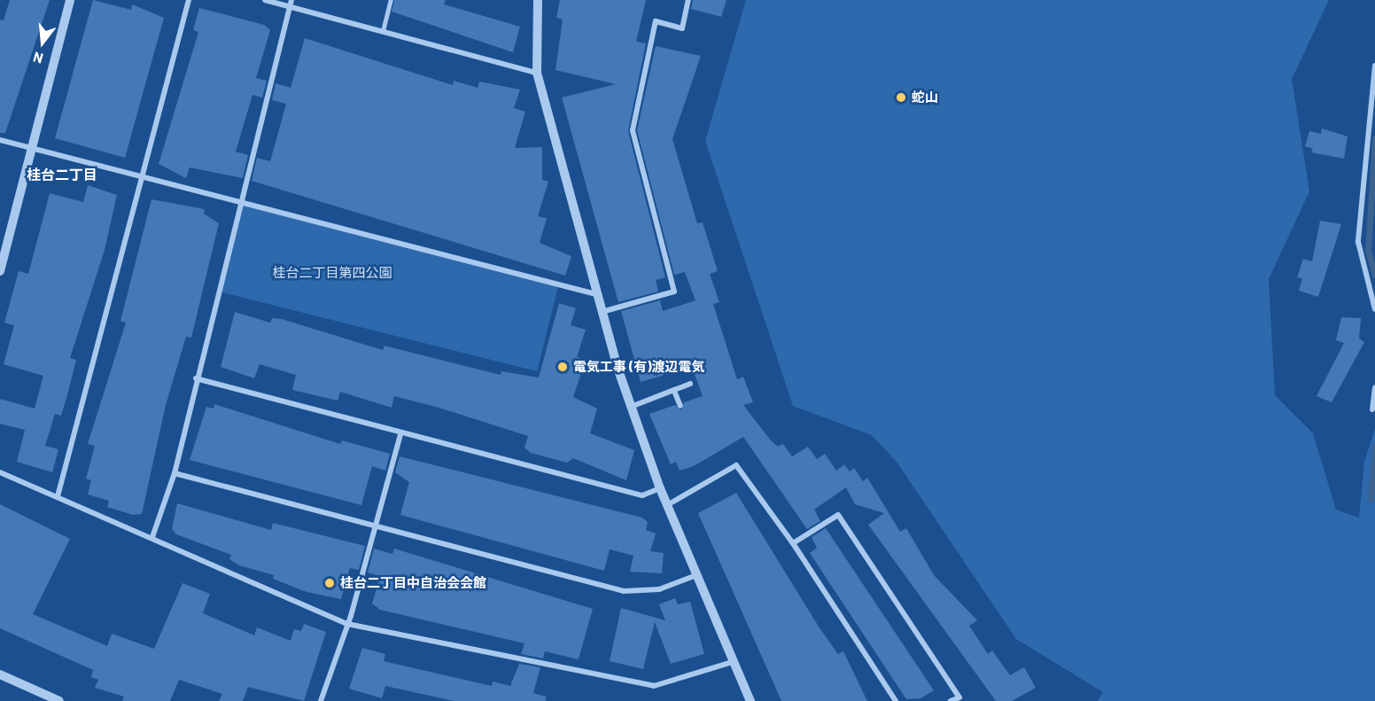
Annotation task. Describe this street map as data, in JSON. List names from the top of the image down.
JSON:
{
  "districts": ["桂台二丁目"],
  "parks": ["桂台二丁目第四公園"],
  "places": ["蛇山", "電気工事 (有)渡辺電気", "桂台二丁目中自治会会館"],
  "north": "bottom"
}
